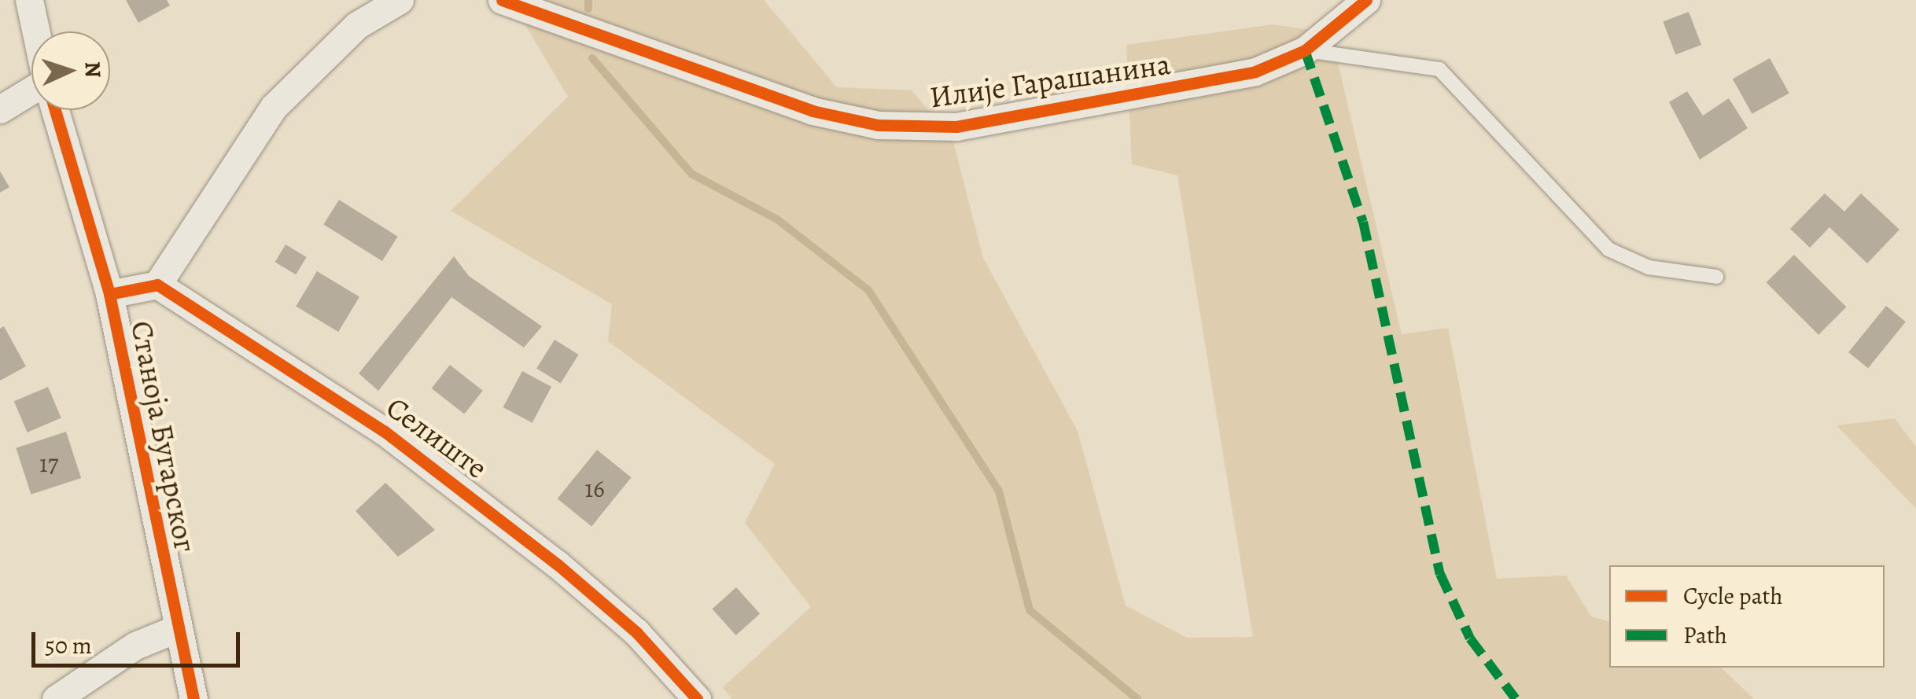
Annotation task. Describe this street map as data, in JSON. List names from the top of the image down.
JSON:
{
  "streets": {
    "street": ["Илије Гарашанина", "Станоја Бугарског", "Селиште"]
  },
  "house_numbers": ["17", "16"],
  "legend": ["Cycle path", "Path"],
  "scale_bar": "50 m",
  "north": "right"
}
